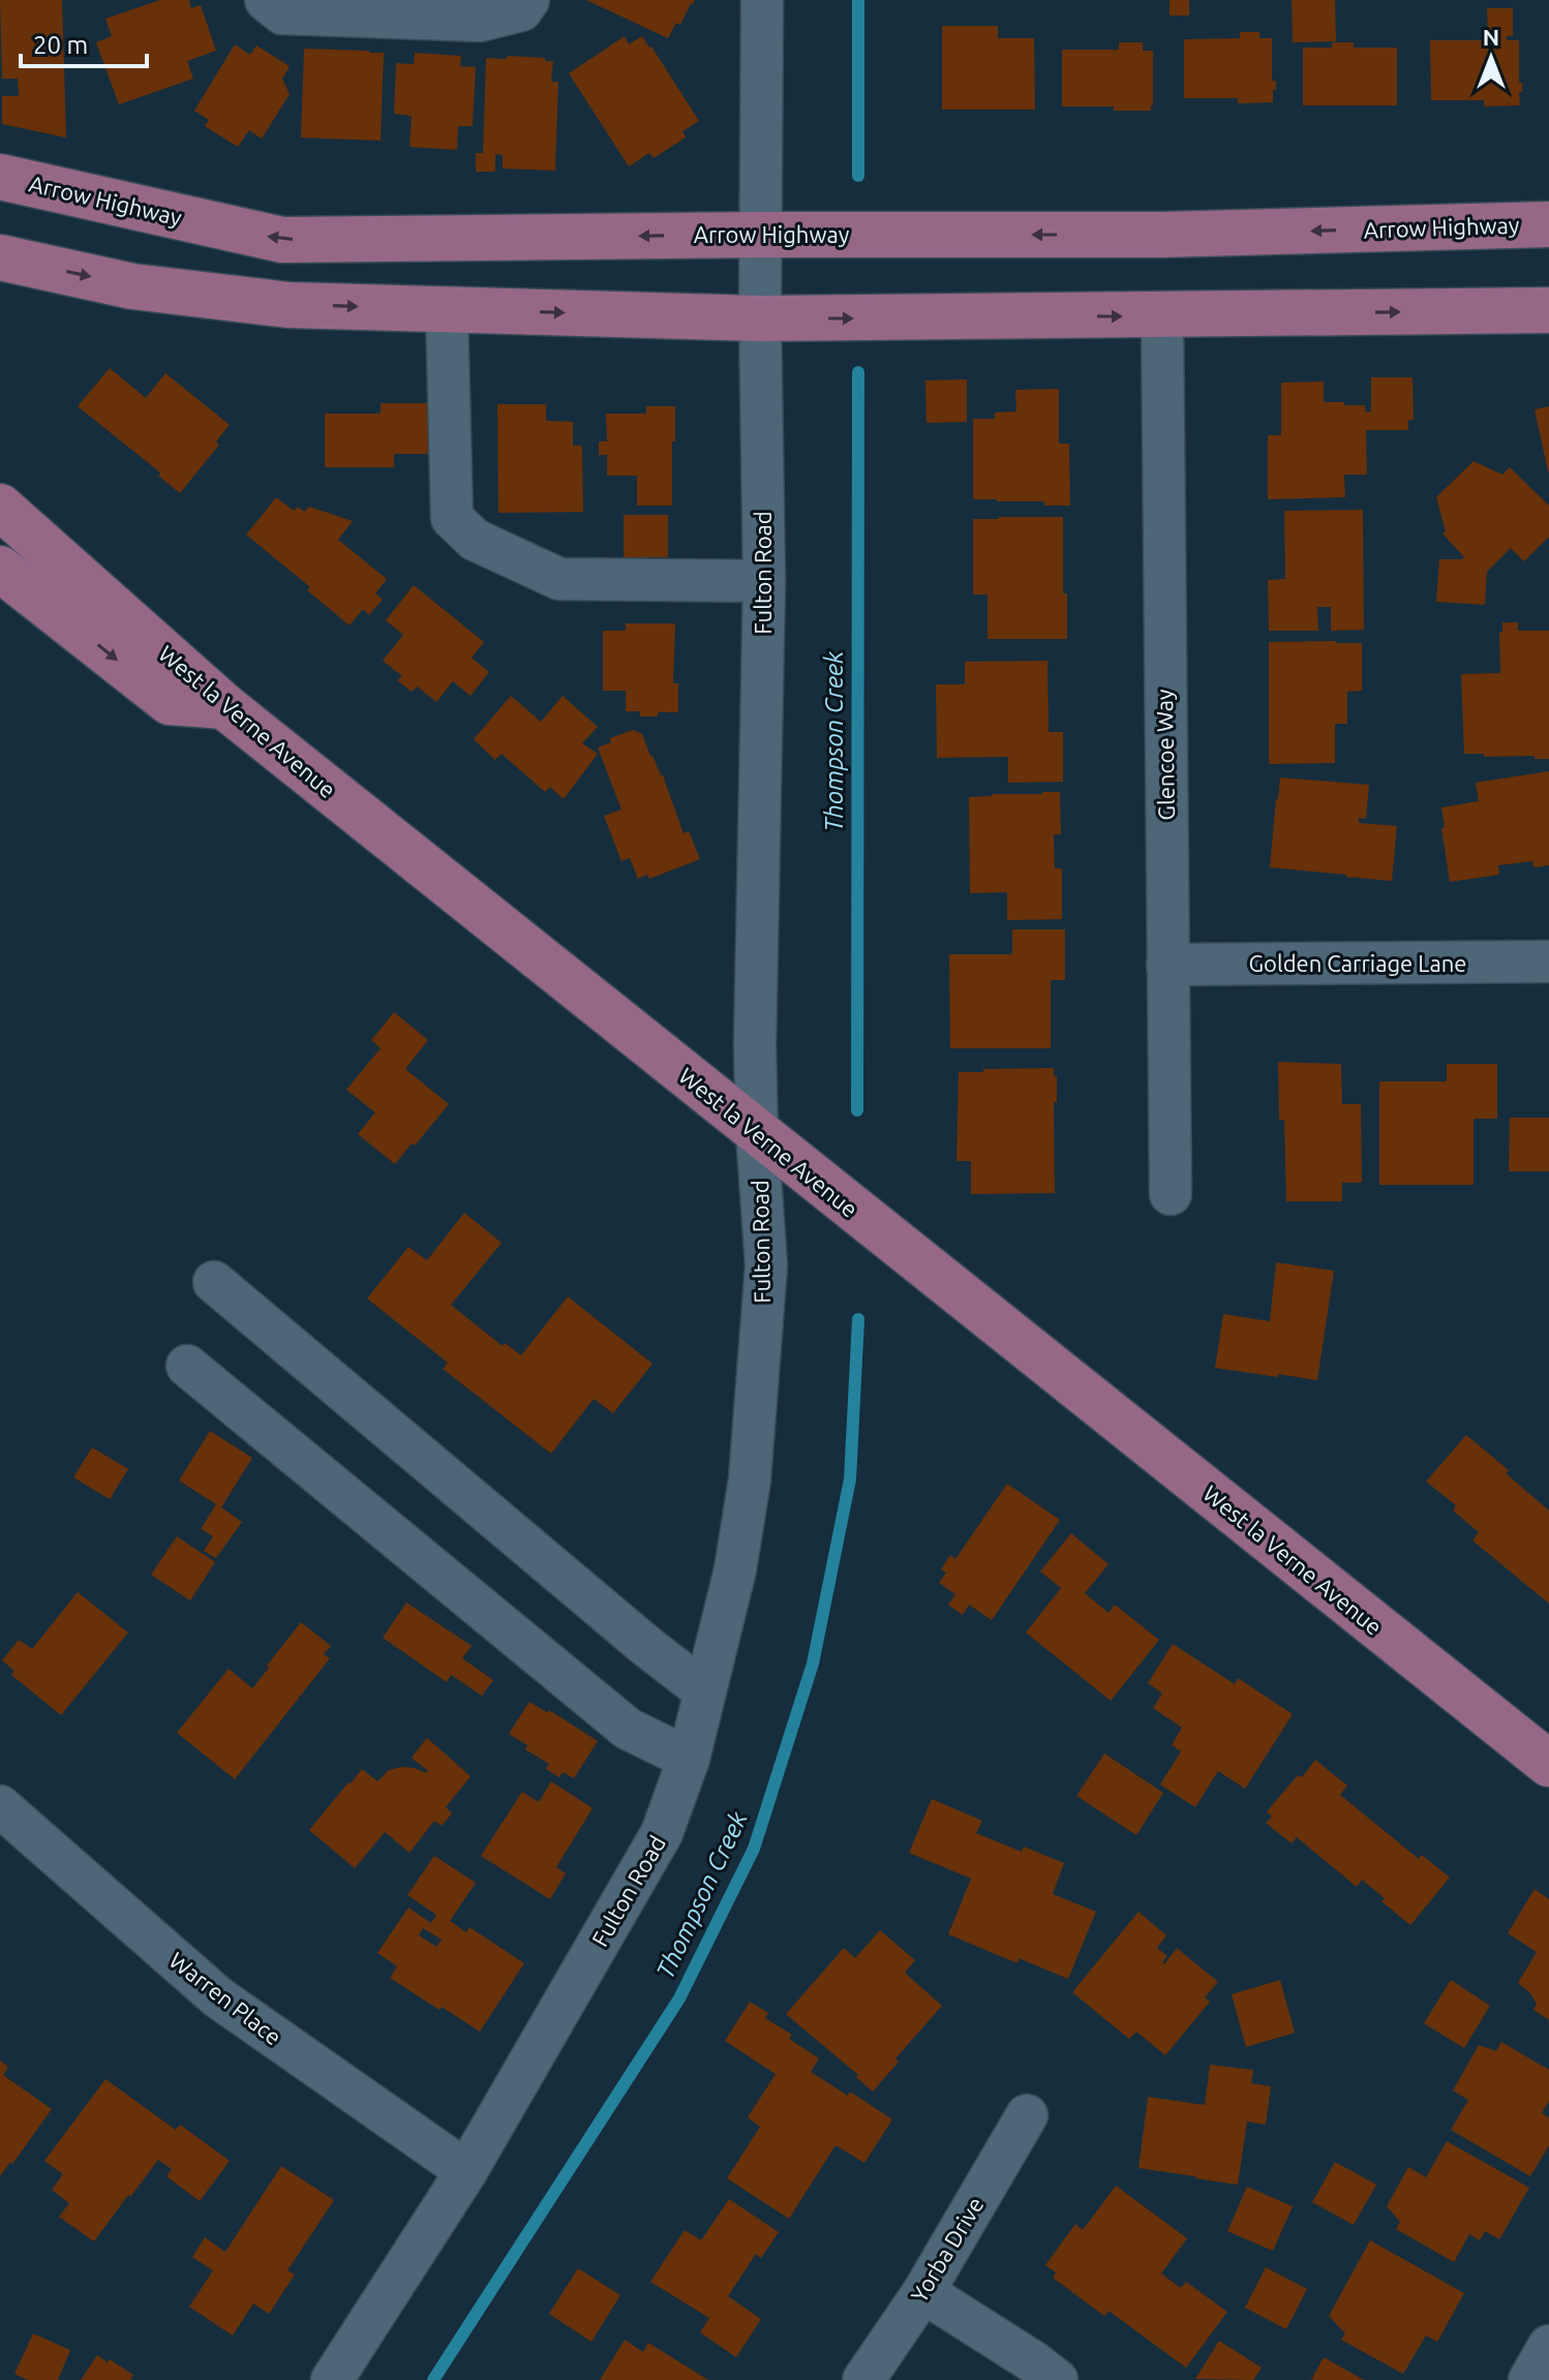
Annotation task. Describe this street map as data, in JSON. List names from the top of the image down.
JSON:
{
  "streets": {
    "main road": ["Arrow Highway", "West la Verne Avenue"],
    "street": [
      "Fulton Road",
      "Glencoe Way",
      "Golden Carriage Lane",
      "Warren Place",
      "Yorba Drive"
    ]
  },
  "crossings": [
    ["Arrow Highway", "Fulton Road"],
    ["Fulton Road", "West la Verne Avenue"],
    ["Fulton Road", "Warren Place"],
    ["Glencoe Way", "Golden Carriage Lane"]
  ],
  "water": ["Thompson Creek"],
  "scale_bar": "20 m",
  "north": "top"
}
